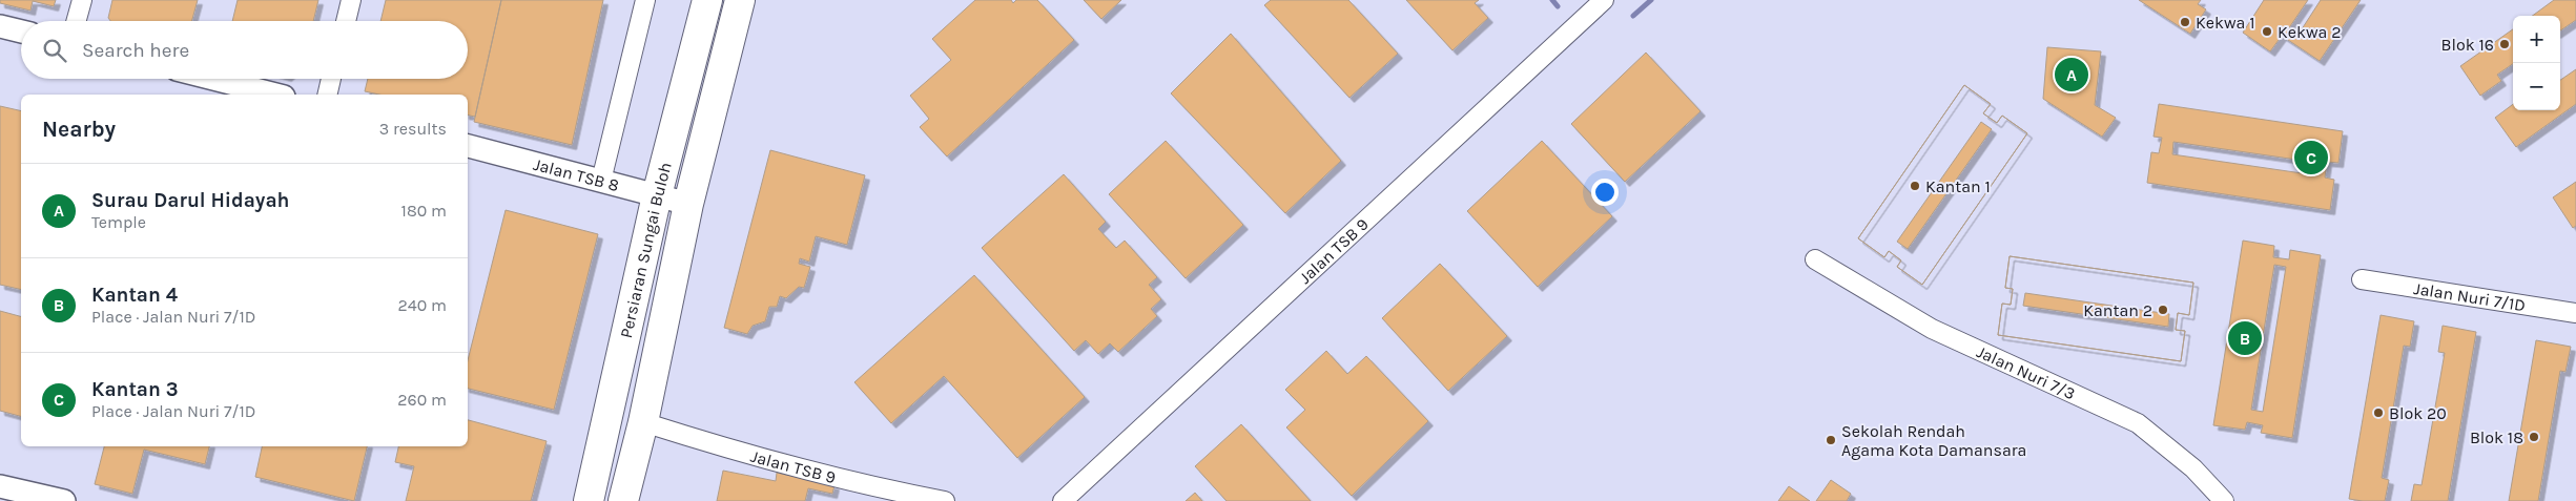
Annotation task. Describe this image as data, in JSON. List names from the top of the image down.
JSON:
{
  "streets": {
    "main road": ["Persiaran Sungai Buloh"],
    "street": [
      "Jalan TSB 8",
      "Jalan TSB 9",
      "Jalan Nuri 7/1D",
      "Jalan Nuri 7/3"
    ]
  },
  "crossings": [
    ["Jalan TSB 8", "Persiaran Sungai Buloh"],
    ["Persiaran Sungai Buloh", "Jalan TSB 9"]
  ],
  "places": [
    "Kekwa 1",
    "Kekwa 2",
    "Blok 16",
    "Kantan 1",
    "Kantan 2",
    "Blok 20",
    "Blok 18",
    "Sekolah Rendah Agama Kota Damansara"
  ],
  "page": {
    "map_buttons": ["+", "−"],
    "search": "Search here",
    "pins": ["A", "C", "B"],
    "heading": ["Nearby", "3 results"],
    "list": [
      {
        "mark": "A",
        "name": "Surau Darul Hidayah",
        "note": "Temple",
        "value": "180 m"
      },
      {
        "mark": "B",
        "name": "Kantan 4",
        "note": "Place · Jalan Nuri 7/1D",
        "value": "240 m"
      },
      {
        "mark": "C",
        "name": "Kantan 3",
        "note": "Place · Jalan Nuri 7/1D",
        "value": "260 m"
      }
    ]
  }
}
